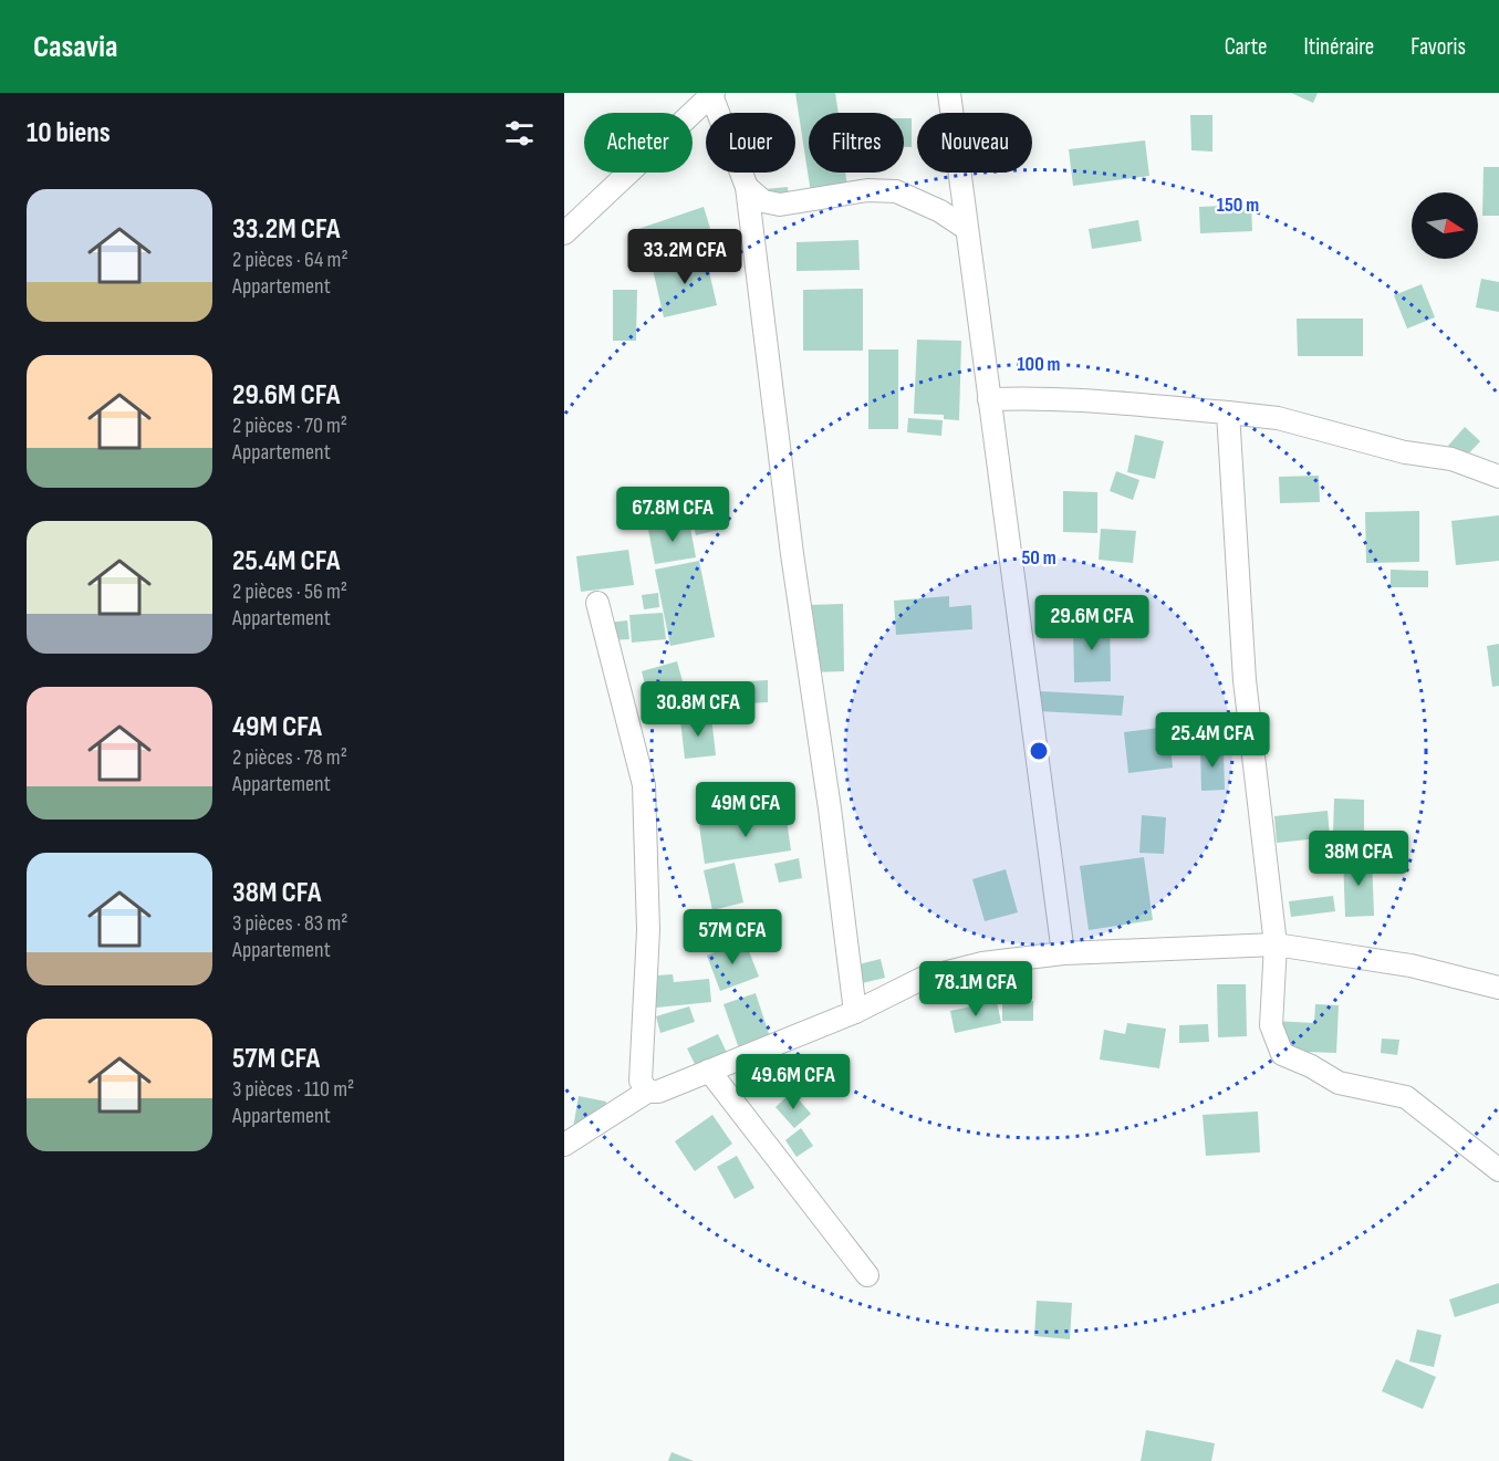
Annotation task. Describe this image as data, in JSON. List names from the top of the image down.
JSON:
{
  "north": "right",
  "page": {
    "header": "Casavia",
    "nav": ["Carte", "Itinéraire", "Favoris"],
    "heading": "10 biens",
    "chip": [
      "Acheter",
      "Louer",
      "Filtres",
      "Nouveau"
    ],
    "list": [
      {
        "name": "33.2M CFA",
        "note": "2 pièces · 64 m² · Appartement"
      },
      {
        "name": "29.6M CFA",
        "note": "2 pièces · 70 m² · Appartement"
      },
      {
        "name": "25.4M CFA",
        "note": "2 pièces · 56 m² · Appartement"
      },
      {
        "name": "49M CFA",
        "note": "2 pièces · 78 m² · Appartement"
      },
      {
        "name": "38M CFA",
        "note": "3 pièces · 83 m² · Appartement"
      },
      {
        "name": "57M CFA",
        "note": "3 pièces · 110 m² · Appartement"
      }
    ],
    "price": [
      "33.2M CFA",
      "67.8M CFA",
      "29.6M CFA",
      "30.8M CFA",
      "25.4M CFA",
      "49M CFA",
      "38M CFA",
      "57M CFA",
      "78.1M CFA",
      "49.6M CFA"
    ]
  },
  "rings": ["150 m", "100 m", "50 m"]
}
